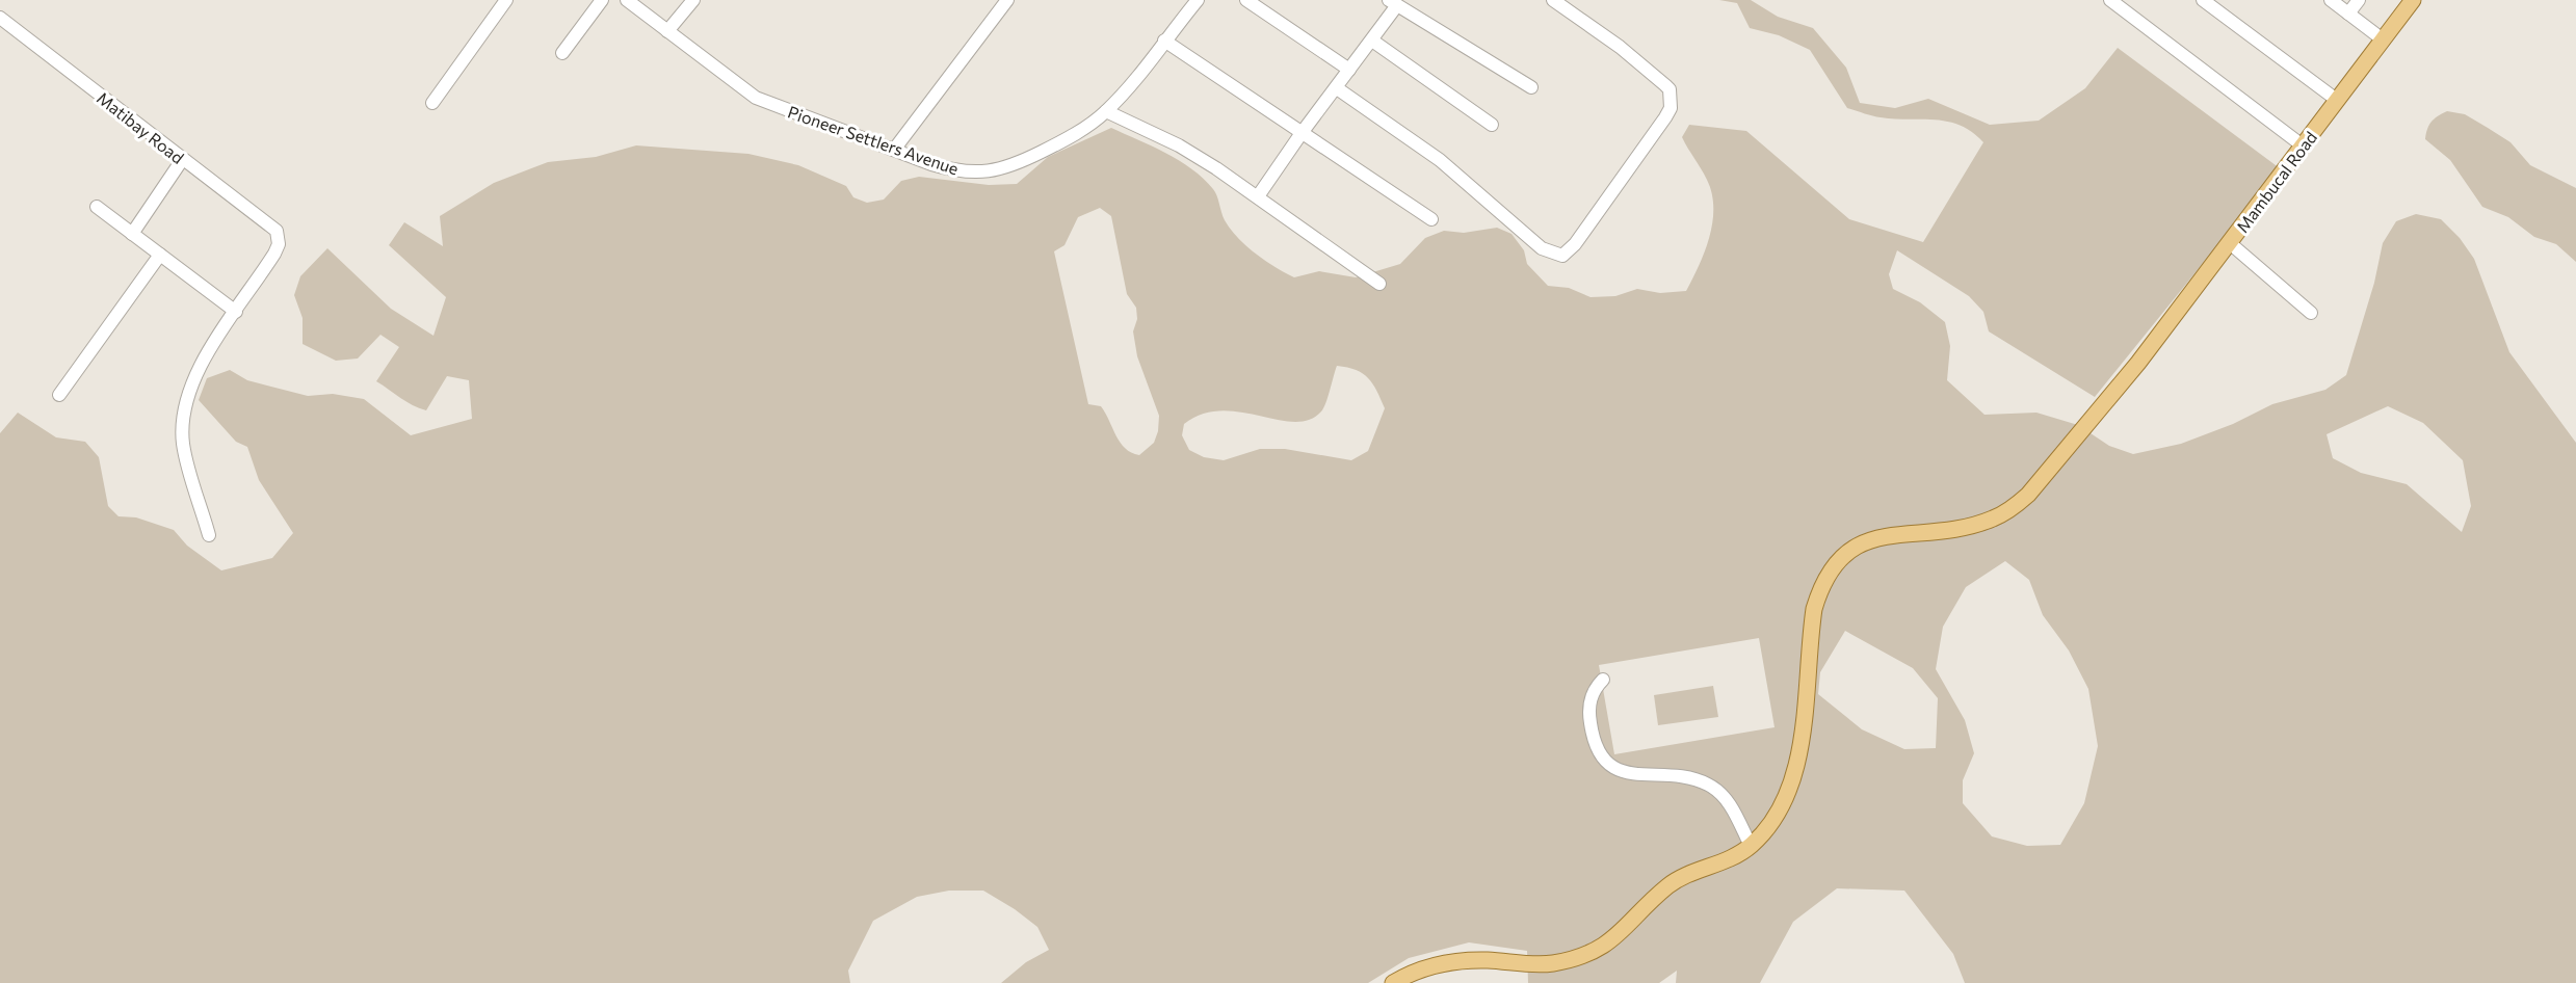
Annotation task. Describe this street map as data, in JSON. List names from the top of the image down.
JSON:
{
  "streets": {
    "main road": ["Mambucal Road"],
    "street": ["Matibay Road", "Pioneer Settlers Avenue"]
  }
}
